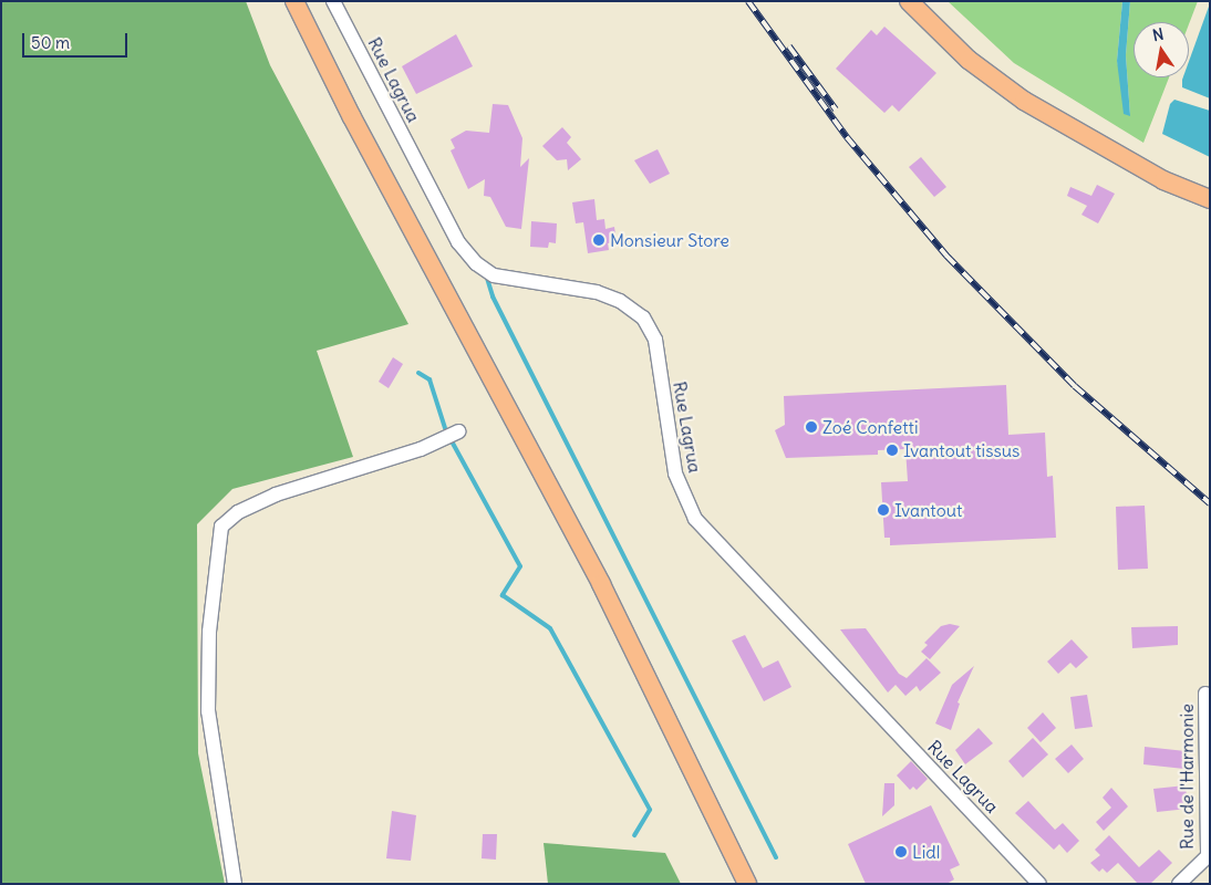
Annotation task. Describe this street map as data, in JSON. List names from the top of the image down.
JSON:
{
  "streets": {
    "street": ["Rue Lagrua", "Rue de l'Harmonie"]
  },
  "places": [
    "Monsieur Store",
    "Zoé Confetti",
    "Ivantout tissus",
    "Ivantout",
    "Lidl"
  ],
  "scale_bar": "50 m",
  "north": "top"
}
